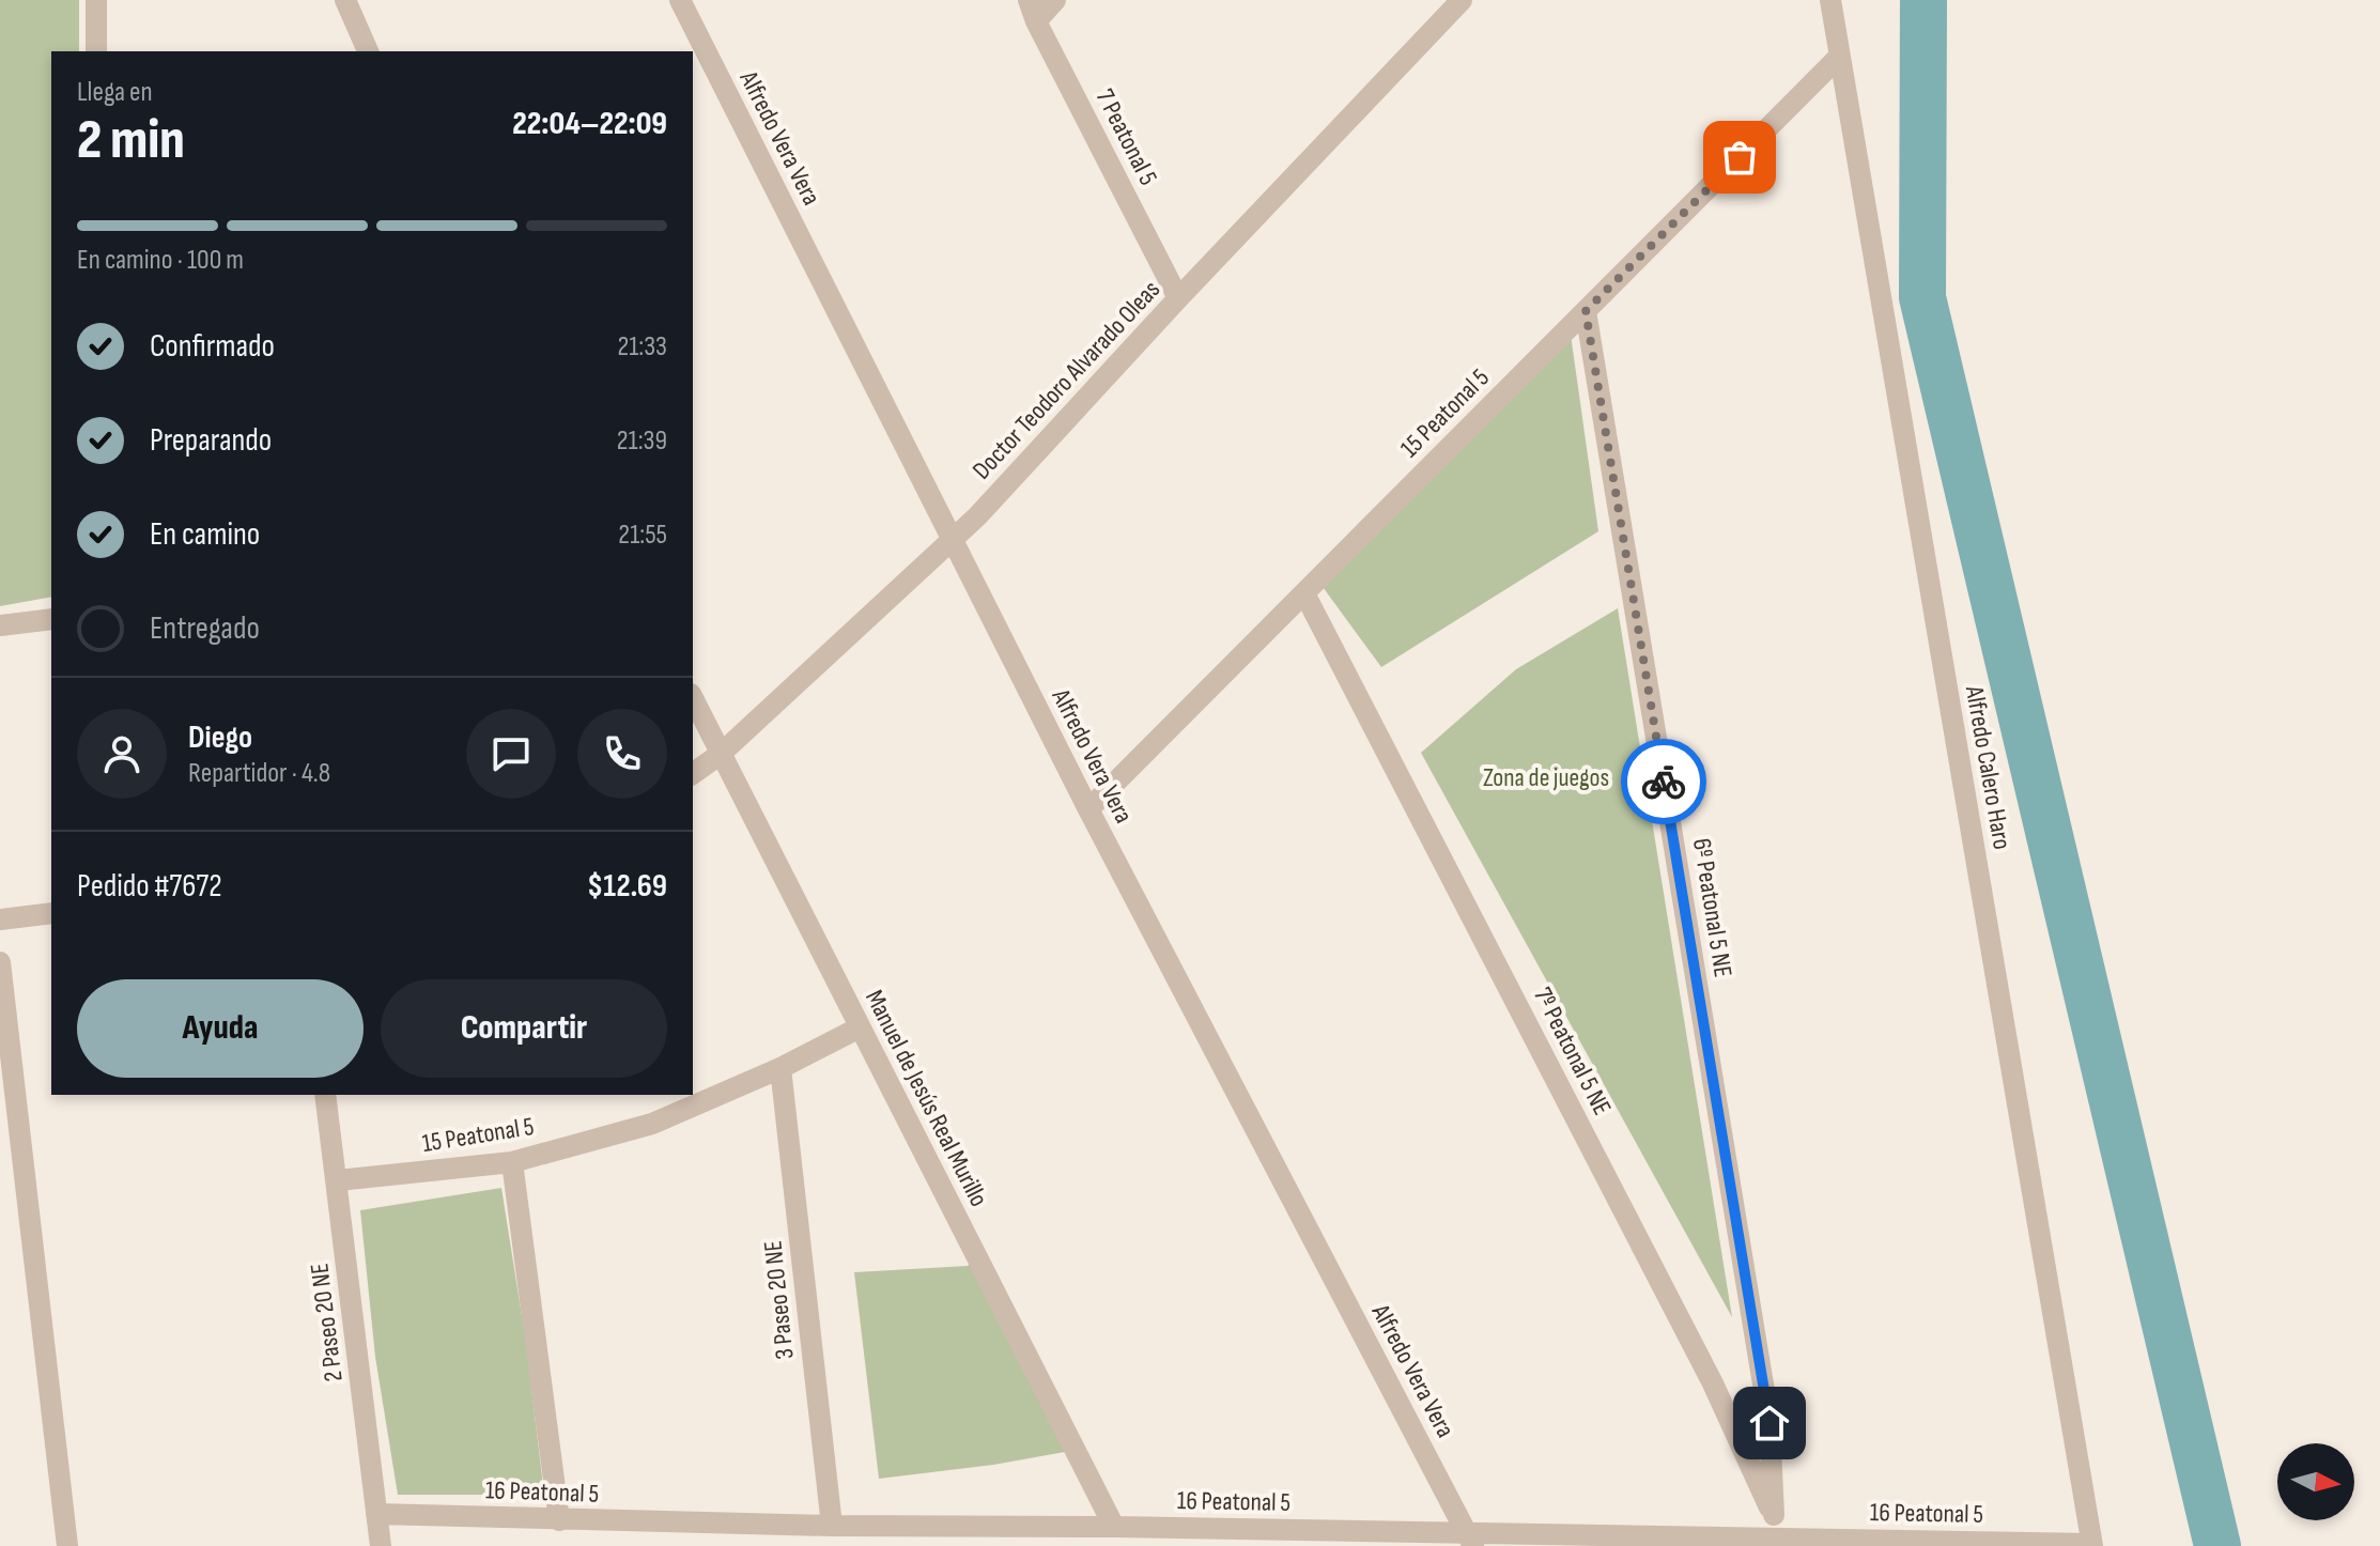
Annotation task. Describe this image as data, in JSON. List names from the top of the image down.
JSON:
{
  "streets": {
    "street": [
      "7 Peatonal 5",
      "Alfredo Vera Vera",
      "Doctor Teodoro Alvarado Oleas",
      "15 Peatonal 5",
      "Alfredo Calero Haro",
      "6º Peatonal 5 NE",
      "7º Peatonal 5 NE",
      "Manuel de Jesús Real Murillo",
      "3 Paseo 20 NE",
      "2 Paseo 20 NE",
      "16 Peatonal 5"
    ]
  },
  "crossings": [
    ["7 Peatonal 5", "Doctor Teodoro Alvarado Oleas"],
    ["Alfredo Vera Vera", "Doctor Teodoro Alvarado Oleas"],
    ["Alfredo Vera Vera", "15 Peatonal 5"],
    ["Alfredo Vera Vera", "16 Peatonal 5"],
    ["Doctor Teodoro Alvarado Oleas", "Manuel de Jesús Real Murillo"],
    ["15 Peatonal 5", "Alfredo Calero Haro"],
    ["15 Peatonal 5", "6º Peatonal 5 NE"],
    ["15 Peatonal 5", "7º Peatonal 5 NE"],
    ["15 Peatonal 5", "Manuel de Jesús Real Murillo"],
    ["15 Peatonal 5", "3 Paseo 20 NE"],
    ["15 Peatonal 5", "2 Paseo 20 NE"],
    ["Alfredo Calero Haro", "16 Peatonal 5"],
    ["6º Peatonal 5 NE", "7º Peatonal 5 NE"],
    ["7º Peatonal 5 NE", "16 Peatonal 5"],
    ["Manuel de Jesús Real Murillo", "16 Peatonal 5"],
    ["3 Paseo 20 NE", "16 Peatonal 5"],
    ["2 Paseo 20 NE", "16 Peatonal 5"]
  ],
  "parks": ["Zona de juegos"],
  "north": "right",
  "page": {
    "heading": ["2 min", "Llega en", "22:04–22:09"],
    "panel": [
      "Diego",
      "Repartidor · 4.8",
      "Pedido #7672",
      "$12.69"
    ],
    "bar": "En camino · 100 m",
    "list": [
      ["Confirmado", "21:33"],
      ["Preparando", "21:39"],
      ["En camino", "21:55"],
      "Entregado"
    ],
    "buttons": ["Ayuda", "Compartir"]
  }
}
